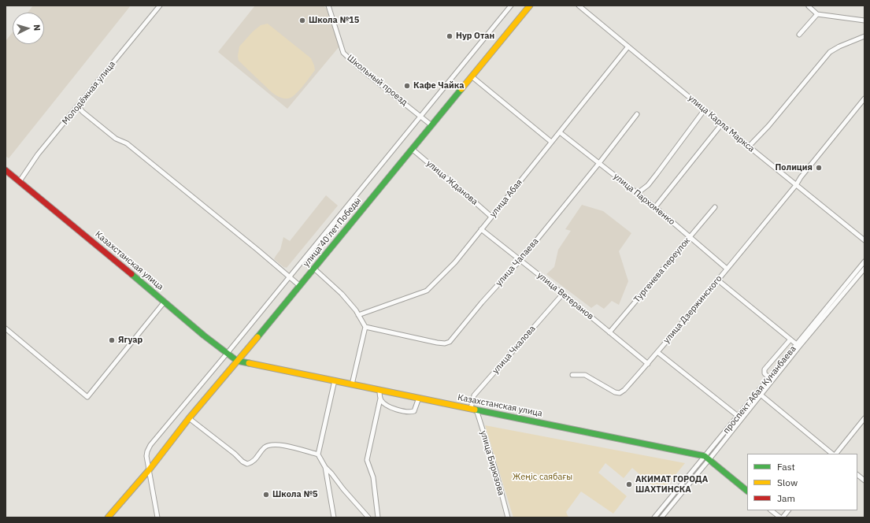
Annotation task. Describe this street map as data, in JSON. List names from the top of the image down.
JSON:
{
  "streets": {
    "street": [
      "Школьный проезд",
      "Молодёжная улица",
      "улица Карла Маркса",
      "улица Жданова",
      "улица Абая",
      "улица Пархоменко",
      "улица 40 лет Победы",
      "Казахстанская улица",
      "улица Чапаева",
      "Тургенева переулок",
      "улица Ветеранов",
      "улица Дзержинского",
      "улица Чкалова",
      "проспект Абая Кунанбаева",
      "улица Бирюзова"
    ]
  },
  "crossings": [
    ["Школьный проезд", "улица 40 лет Победы"],
    ["Молодёжная улица", "Казахстанская улица"],
    ["улица Карла Маркса", "улица Абая"],
    ["улица Карла Маркса", "улица Дзержинского"],
    ["улица Жданова", "улица Абая"],
    ["улица Жданова", "улица 40 лет Победы"],
    ["улица Абая", "улица Пархоменко"],
    ["улица Абая", "улица Ветеранов"],
    ["улица Пархоменко", "улица Чапаева"],
    ["улица Пархоменко", "Тургенева переулок"],
    ["улица Пархоменко", "улица Дзержинского"],
    ["улица 40 лет Победы", "Казахстанская улица"],
    ["Казахстанская улица", "улица Чкалова"],
    ["Казахстанская улица", "проспект Абая Кунанбаева"],
    ["Казахстанская улица", "улица Бирюзова"],
    ["улица Чапаева", "улица Ветеранов"],
    ["Тургенева переулок", "улица Ветеранов"],
    ["улица Ветеранов", "улица Дзержинского"],
    ["улица Ветеранов", "улица Чкалова"]
  ],
  "parks": ["Жеңіс саябағы"],
  "places": [
    "Школа №15",
    "Нур Отан",
    "Кафе Чайка",
    "Полиция",
    "Ягуар",
    "АКИМАТ ГОРОДА ШАХТИНСКА",
    "Школа №5"
  ],
  "legend": ["Fast", "Slow", "Jam"],
  "north": "right"
}
